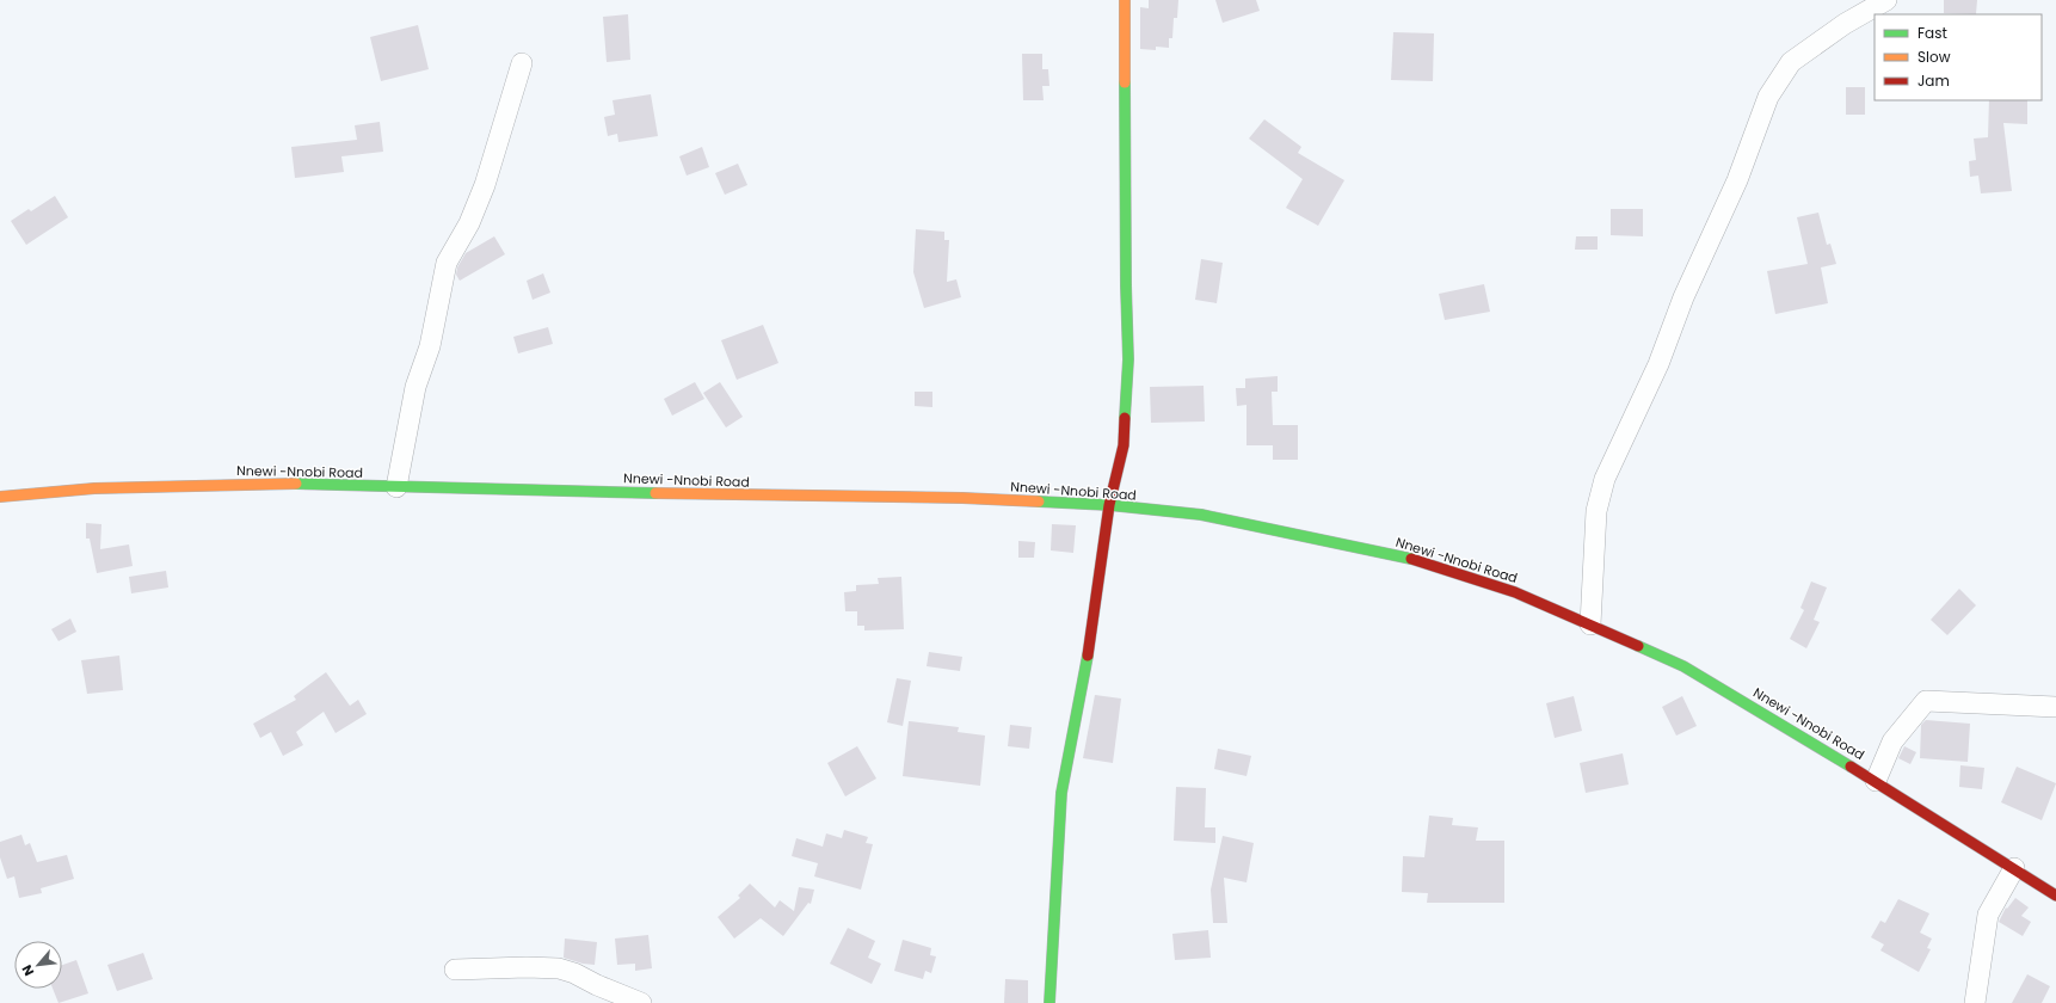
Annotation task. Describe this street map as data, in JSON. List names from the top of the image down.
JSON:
{
  "streets": {
    "main road": ["Nnewi -Nnobi Road"]
  },
  "legend": ["Fast", "Slow", "Jam"],
  "north": "bottom left"
}
